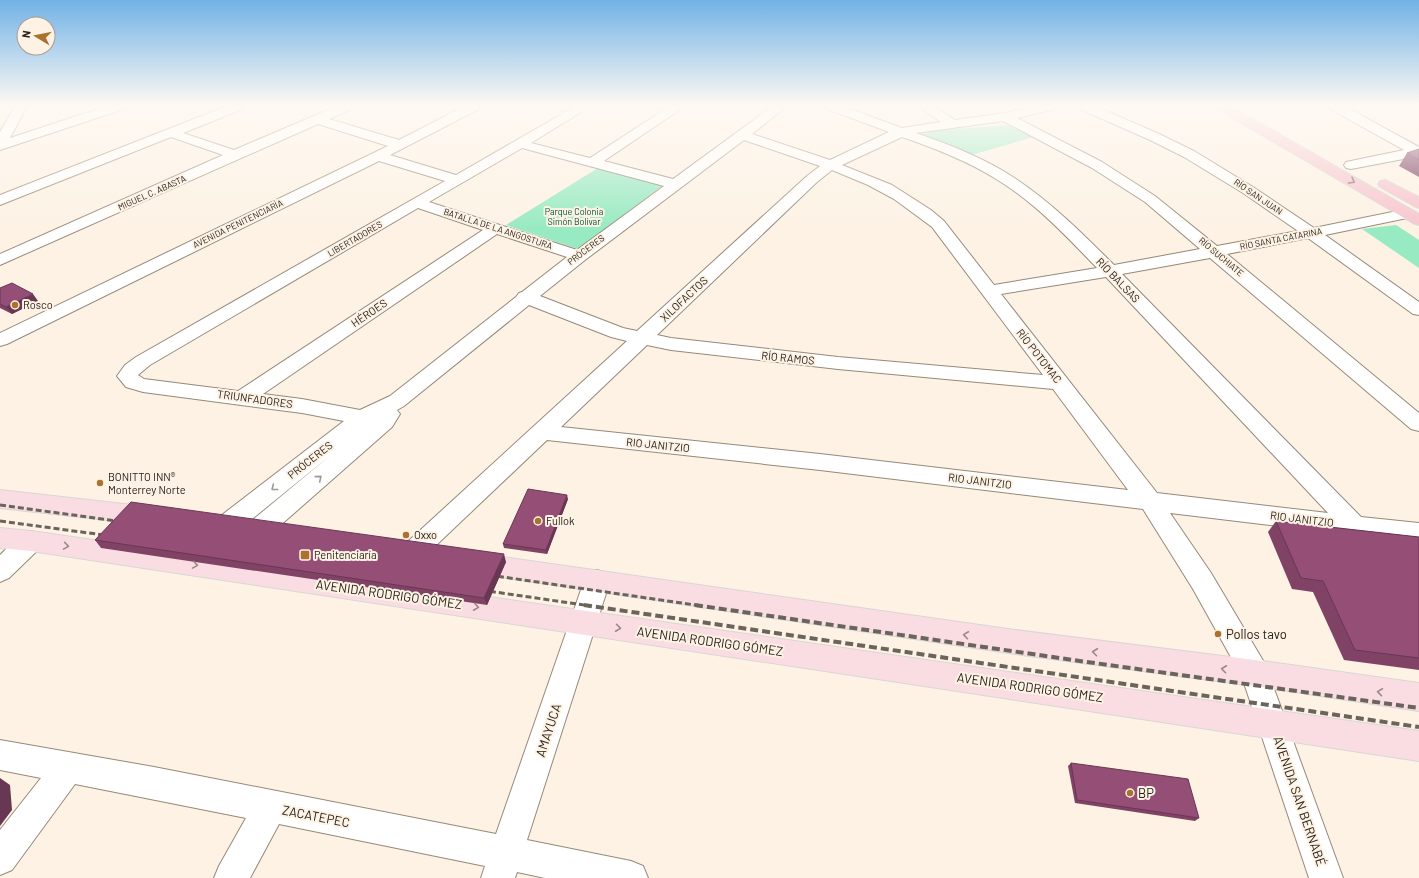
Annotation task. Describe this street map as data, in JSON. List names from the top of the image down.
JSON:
{
  "streets": {
    "main road": ["AVENIDA RODRIGO GÓMEZ"],
    "street": [
      "MIGUEL C. ABASTA",
      "RÍO SAN JUAN",
      "AVENIDA PENITENCIARÍA",
      "BATALLA DE LA ANGOSTURA",
      "LIBERTADORES",
      "RÍO SANTA CATARINA",
      "PRÓCERES",
      "RÍO SUCHIATE",
      "RÍO BALSAS",
      "XILOFACTOS",
      "HÉROES",
      "RÍO POTOMAC",
      "RÍO RAMOS",
      "TRIUNFADORES",
      "RIO JANITZIO",
      "AMAYUCA",
      "AVENIDA SAN BERNABÉ",
      "ZACATEPEC"
    ]
  },
  "crossings": [
    ["RÍO SAN JUAN", "RÍO SANTA CATARINA"],
    ["BATALLA DE LA ANGOSTURA", "LIBERTADORES"],
    ["BATALLA DE LA ANGOSTURA", "PRÓCERES"],
    ["BATALLA DE LA ANGOSTURA", "HÉROES"],
    ["LIBERTADORES", "TRIUNFADORES"],
    ["RÍO SANTA CATARINA", "RÍO SUCHIATE"],
    ["RÍO SANTA CATARINA", "RÍO BALSAS"],
    ["RÍO SANTA CATARINA", "RÍO POTOMAC"],
    ["PRÓCERES", "RÍO RAMOS"],
    ["PRÓCERES", "TRIUNFADORES"],
    ["RÍO BALSAS", "RIO JANITZIO"],
    ["XILOFACTOS", "RÍO POTOMAC"],
    ["XILOFACTOS", "RÍO RAMOS"],
    ["XILOFACTOS", "RIO JANITZIO"],
    ["XILOFACTOS", "AVENIDA RODRIGO GÓMEZ"],
    ["HÉROES", "TRIUNFADORES"],
    ["RÍO POTOMAC", "RÍO RAMOS"],
    ["RÍO POTOMAC", "RIO JANITZIO"],
    ["RÍO POTOMAC", "AVENIDA SAN BERNABÉ"],
    ["AVENIDA RODRIGO GÓMEZ", "AMAYUCA"],
    ["AVENIDA RODRIGO GÓMEZ", "AVENIDA SAN BERNABÉ"],
    ["AMAYUCA", "ZACATEPEC"]
  ],
  "parks": ["Parque Colonia Simón Bolívar"],
  "places": {
    "other": [
      "Rosco",
      "BONITTO INN® Monterrey Norte",
      "Fullok",
      "Oxxo",
      "Pollos tavo",
      "BP"
    ],
    "transit": ["Penitenciaría"]
  },
  "north": "left"
}
